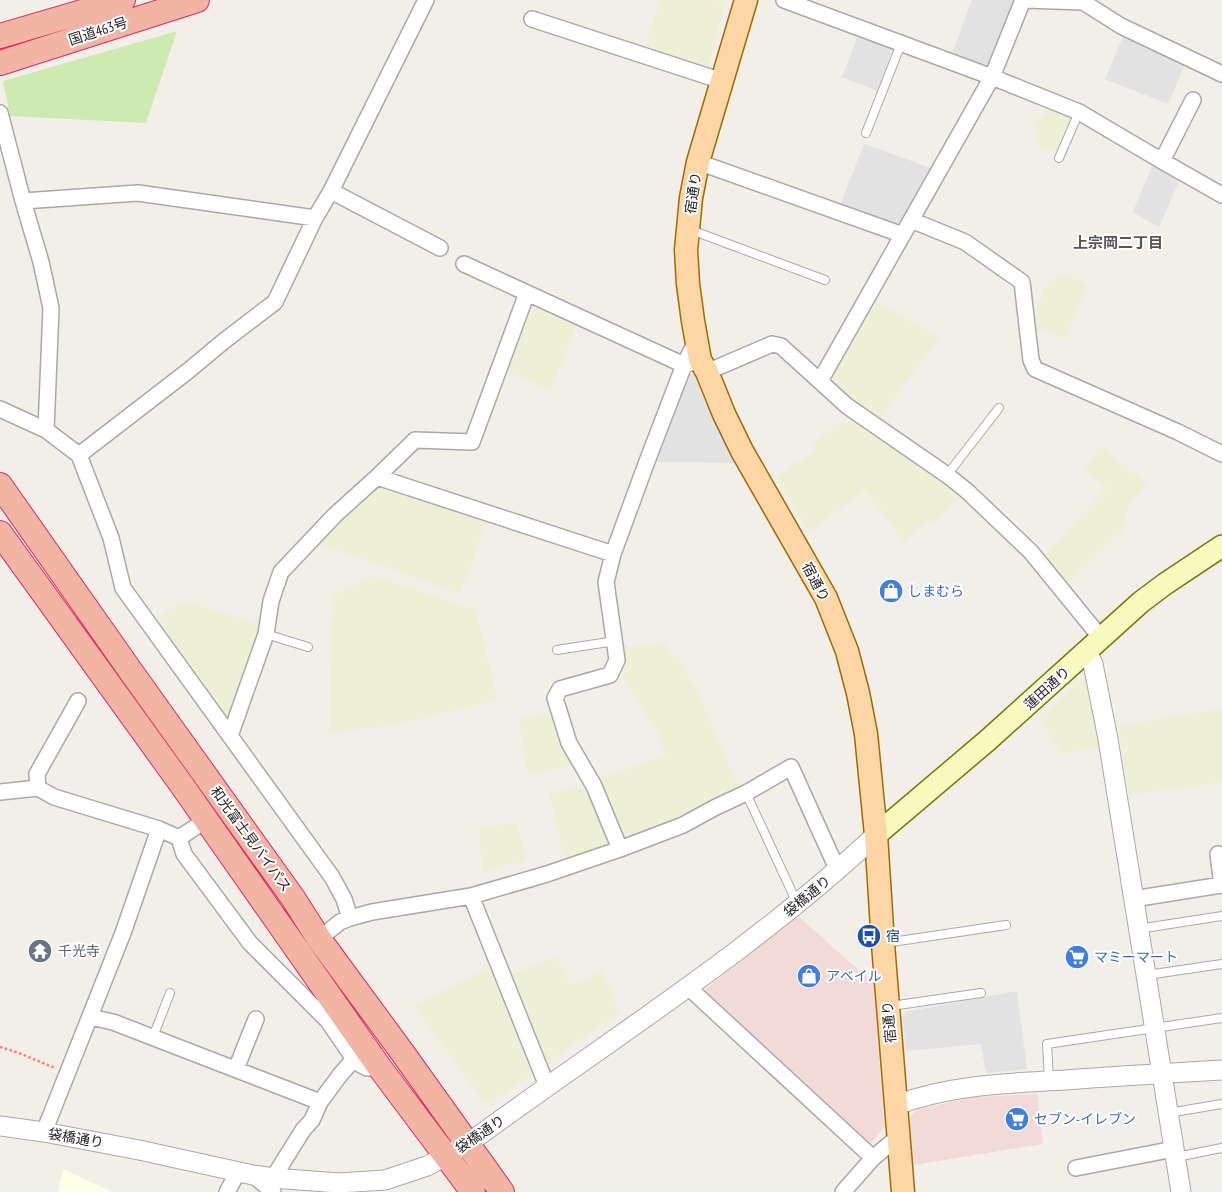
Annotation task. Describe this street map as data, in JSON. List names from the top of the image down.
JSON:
{
  "streets": {
    "highway": ["国道463号", "和光富士見バイパス"],
    "main road": ["宿通り", "蓮田通り"],
    "street": ["袋橋通り"]
  },
  "crossings": [
    ["宿通り", "蓮田通り"],
    ["宿通り", "袋橋通り"],
    ["蓮田通り", "袋橋通り"],
    ["和光富士見バイパス", "袋橋通り"]
  ],
  "districts": ["上宗岡二丁目"],
  "places": {
    "shop": ["しまむら", "アベイル"],
    "bus stop": ["宿"],
    "temple": ["千光寺"],
    "supermarket": ["マミーマート", "セブン-イレブン"]
  }
}
